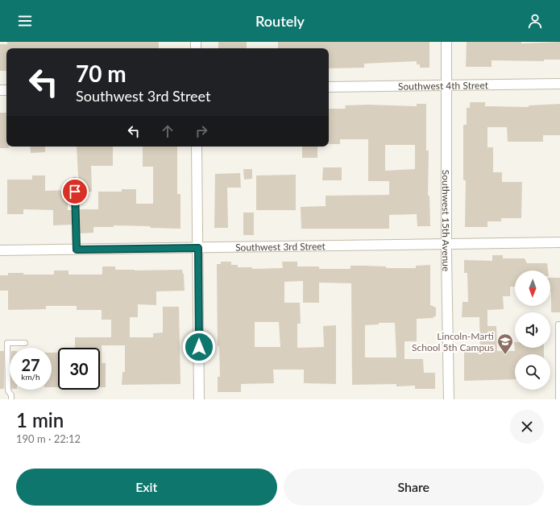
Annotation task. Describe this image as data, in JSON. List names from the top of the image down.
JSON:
{
  "streets": {
    "street": ["Southwest 4th Street", "Southwest 15th Avenue", "Southwest 3rd Street"]
  },
  "crossings": [
    ["Southwest 4th Street", "Southwest 15th Avenue"],
    ["Southwest 15th Avenue", "Southwest 3rd Street"]
  ],
  "places": {
    "school or university": ["Lincoln-Marti School 5th Campus"]
  },
  "north": "bottom",
  "page": {
    "header": "Routely",
    "turn": ["70 m", "Southwest 3rd Street"],
    "speed": "27 km/h",
    "limit": "30",
    "heading": ["1 min", "190 m · 22:12"],
    "buttons": ["Exit", "Share"]
  }
}
